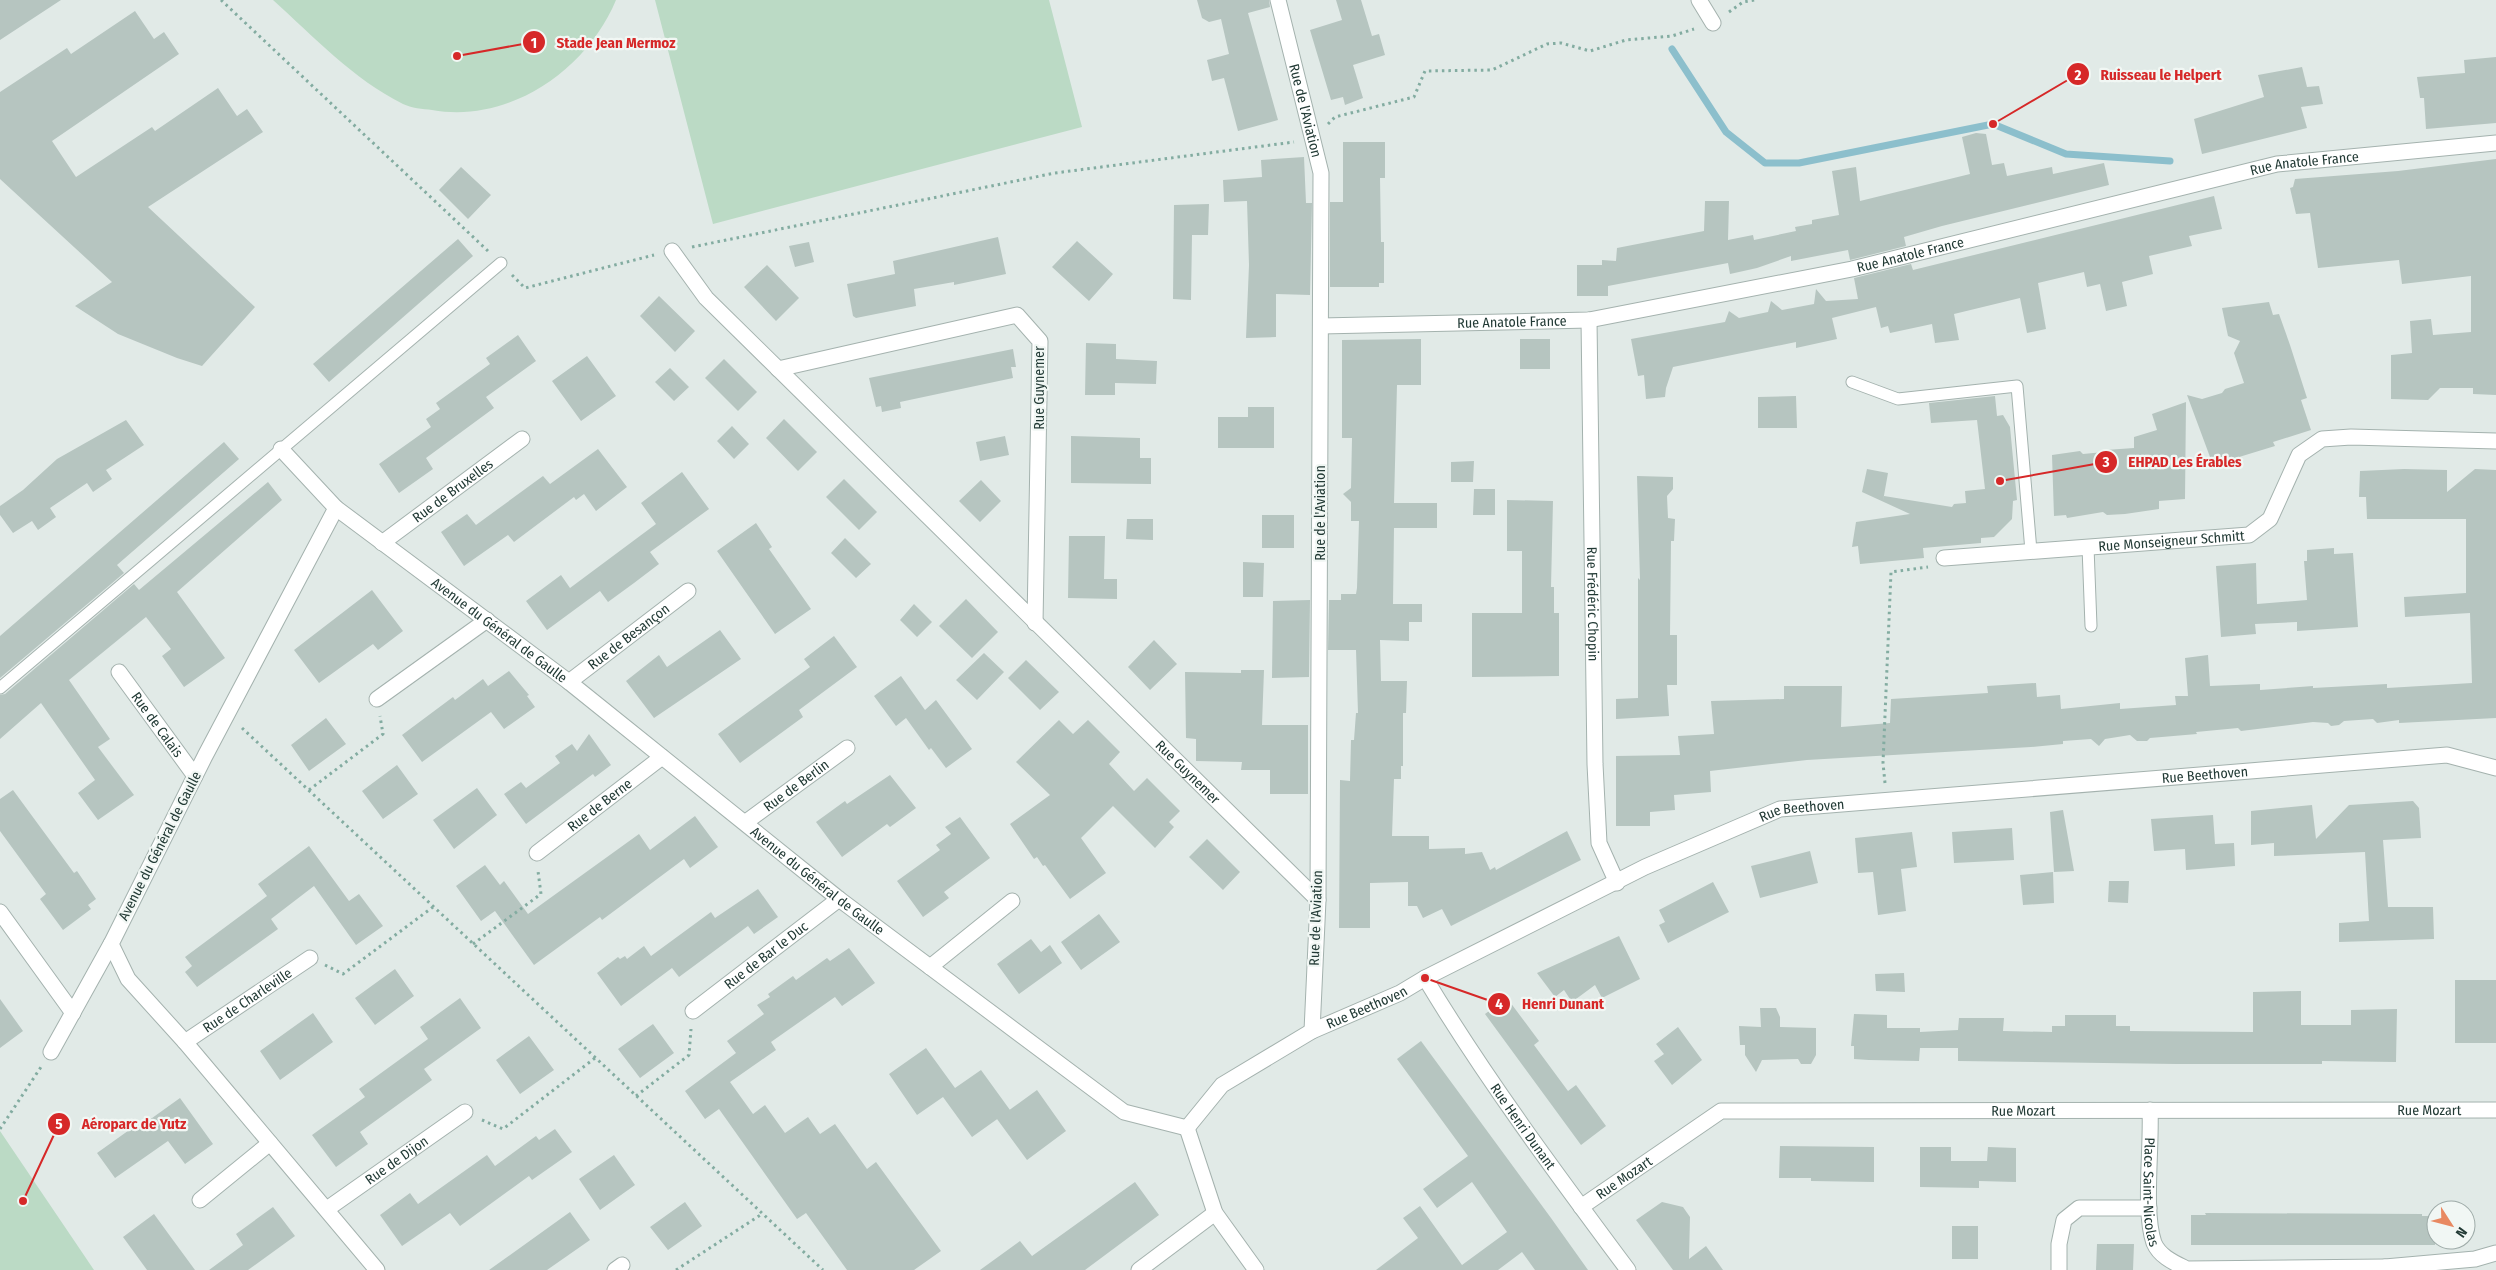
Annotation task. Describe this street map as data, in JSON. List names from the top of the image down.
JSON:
{
  "streets": {
    "street": [
      "Rue de l'Aviation",
      "Rue Anatole France",
      "Rue Guynemer",
      "Rue de Bruxelles",
      "Rue Monseigneur Schmitt",
      "Rue Frédéric Chopin",
      "Avenue du Général de Gaulle",
      "Rue de Besançon",
      "Rue de Calais",
      "Rue Beethoven",
      "Rue de Berlin",
      "Rue de Berne",
      "Rue de Bar le Duc",
      "Rue de Charleville",
      "Rue Mozart",
      "Rue Henri Dunant",
      "Rue de Dijon",
      "Place Saint-Nicolas"
    ]
  },
  "crossings": [
    ["Rue de l'Aviation", "Rue Anatole France"],
    ["Rue de l'Aviation", "Rue Guynemer"],
    ["Rue de l'Aviation", "Rue Beethoven"],
    ["Rue Anatole France", "Rue Frédéric Chopin"],
    ["Rue de Bruxelles", "Avenue du Général de Gaulle"],
    ["Rue Frédéric Chopin", "Rue Beethoven"],
    ["Avenue du Général de Gaulle", "Rue de Besançon"],
    ["Avenue du Général de Gaulle", "Rue de Calais"],
    ["Avenue du Général de Gaulle", "Rue Beethoven"],
    ["Avenue du Général de Gaulle", "Rue de Berlin"],
    ["Avenue du Général de Gaulle", "Rue de Berne"],
    ["Avenue du Général de Gaulle", "Rue de Bar le Duc"],
    ["Rue Beethoven", "Rue Henri Dunant"],
    ["Rue Mozart", "Rue Henri Dunant"],
    ["Rue Mozart", "Place Saint-Nicolas"]
  ],
  "places": [
    "Stade Jean Mermoz",
    "Ruisseau le Helpert",
    "EHPAD Les Érables",
    "Henri Dunant",
    "Aéroparc de Yutz"
  ],
  "north": "bottom right"
}
